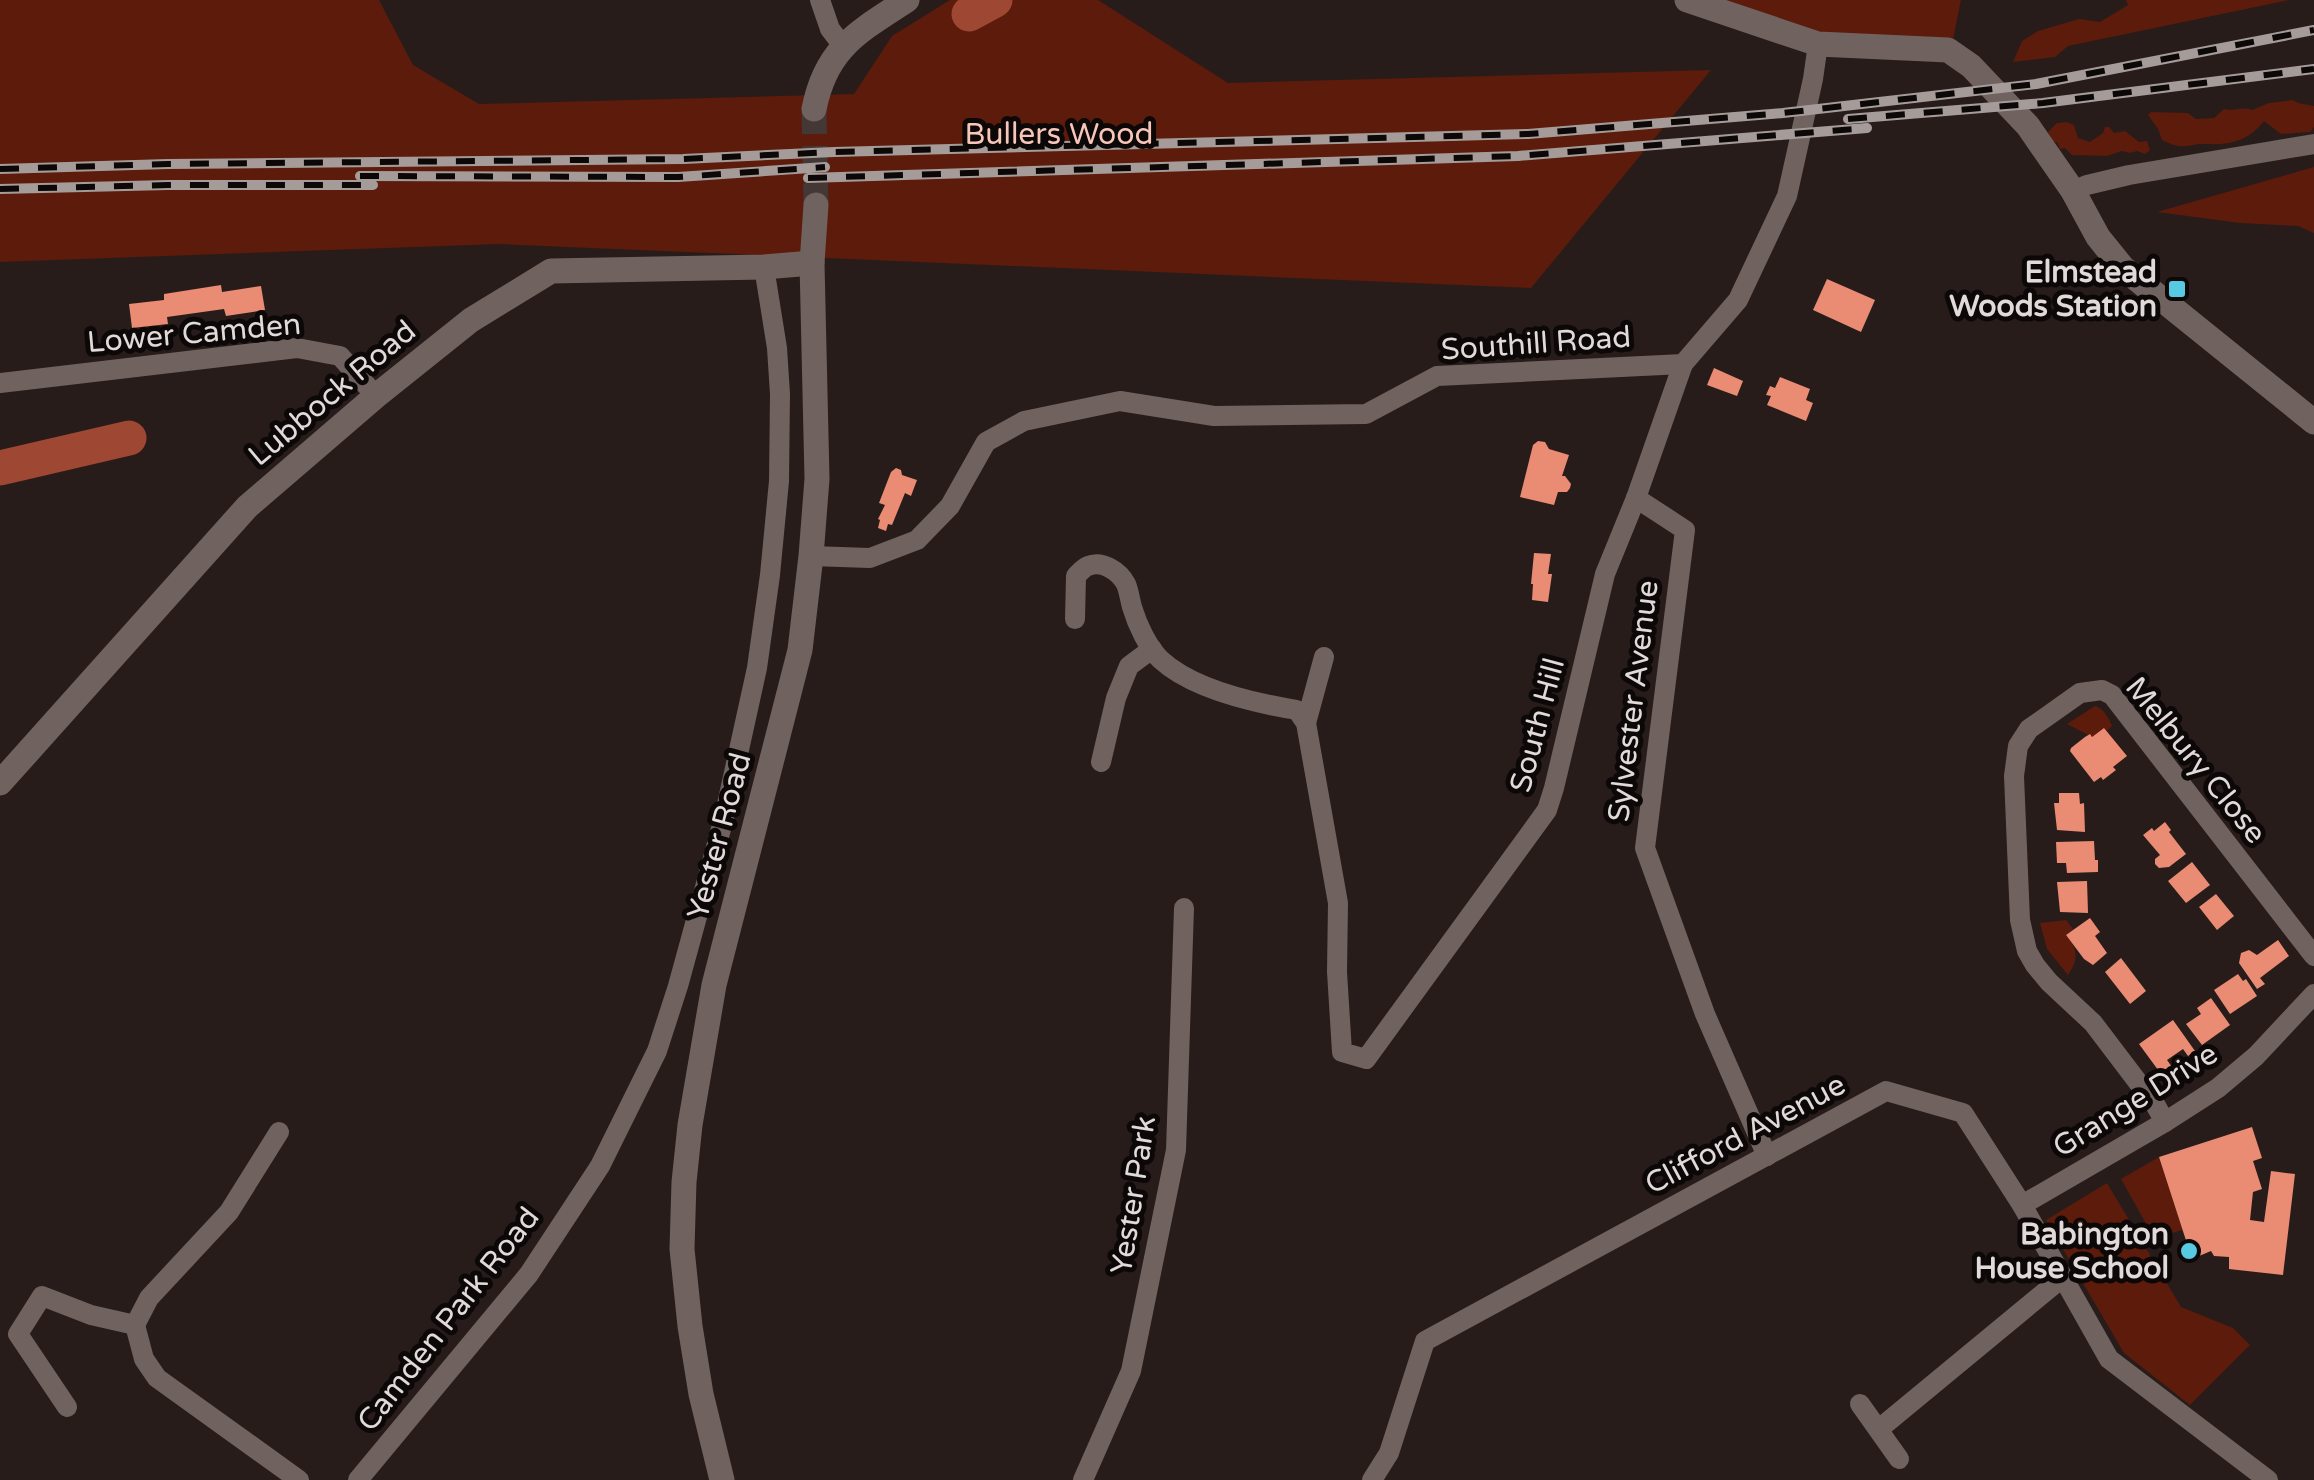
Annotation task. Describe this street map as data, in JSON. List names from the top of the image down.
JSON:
{
  "streets": {
    "street": [
      "Lower Camden",
      "Southill Road",
      "Lubbock Road",
      "Sylvester Avenue",
      "South Hill",
      "Melbury Close",
      "Yester Road",
      "Grange Drive",
      "Clifford Avenue",
      "Yester Park",
      "Camden Park Road"
    ]
  },
  "crossings": [
    ["Lower Camden", "Lubbock Road"],
    ["Southill Road", "South Hill"],
    ["Southill Road", "Yester Road"],
    ["Lubbock Road", "Yester Road"],
    ["Lubbock Road", "Camden Park Road"],
    ["Sylvester Avenue", "South Hill"],
    ["Sylvester Avenue", "Clifford Avenue"],
    ["Melbury Close", "Grange Drive"],
    ["Grange Drive", "Clifford Avenue"]
  ],
  "parks": ["Bullers Wood"],
  "places": {
    "transit": ["Elmstead Woods Station"],
    "other": ["Babington House School"]
  }
}
